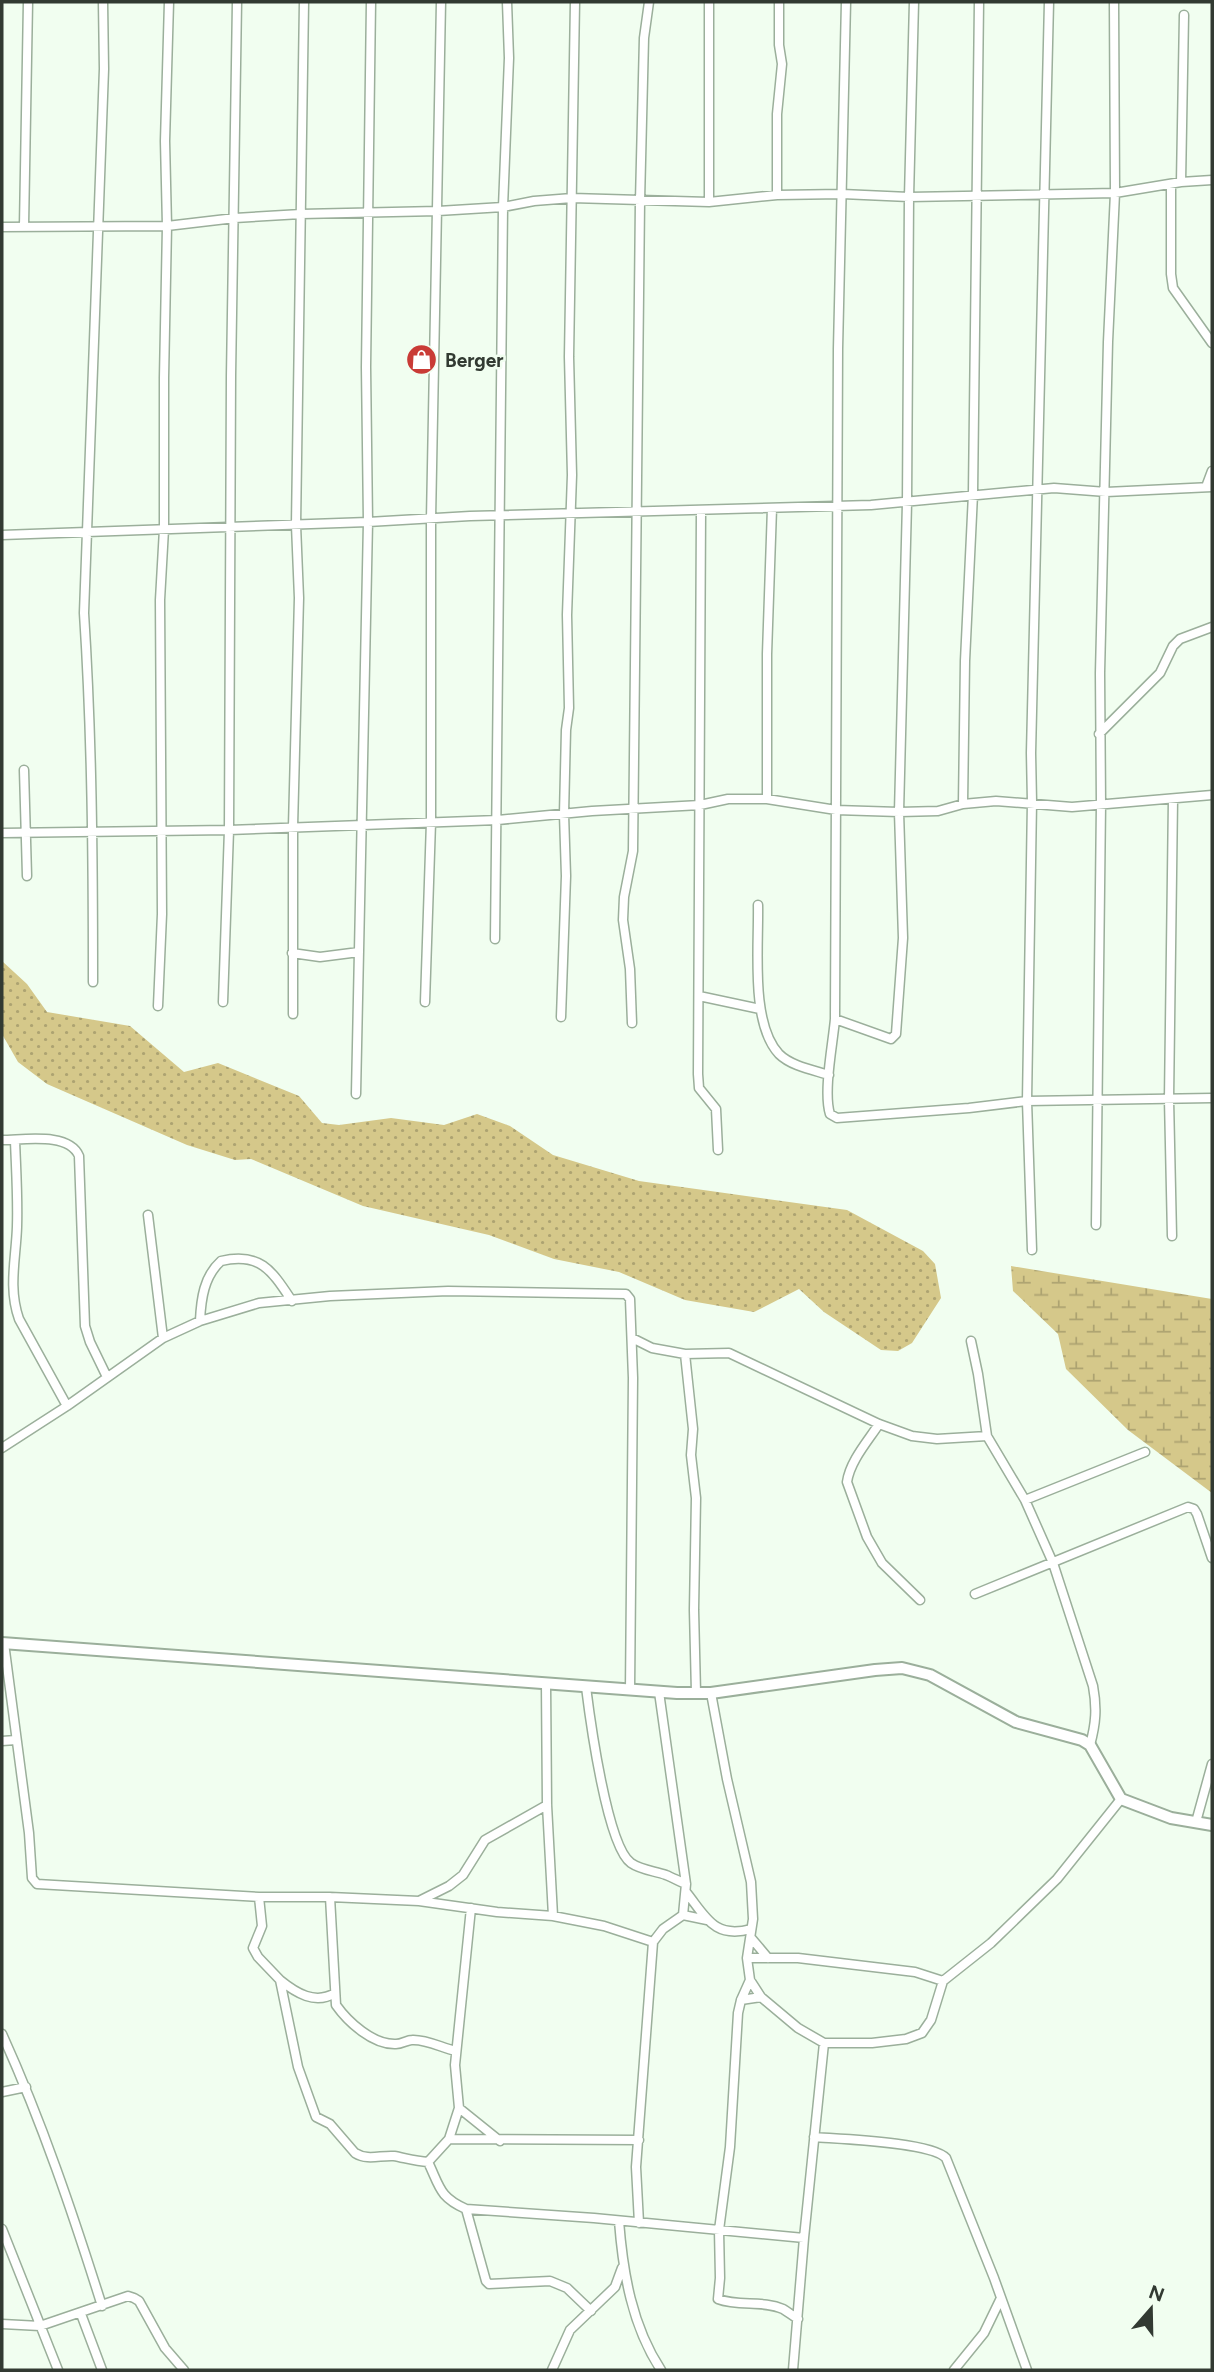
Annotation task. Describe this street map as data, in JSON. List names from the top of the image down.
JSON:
{
  "places": {
    "shop": ["Berger"]
  },
  "north": "top"
}
